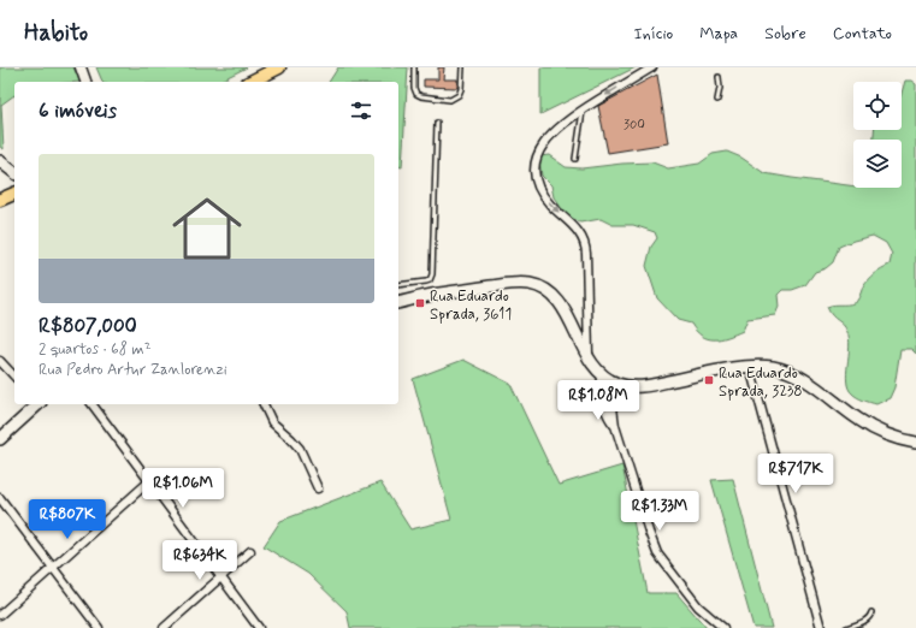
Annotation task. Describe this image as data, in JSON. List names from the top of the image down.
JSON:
{
  "places": {
    "transit": ["Rua Eduardo Sprada, 3611", "Rua Eduardo Sprada, 3238"]
  },
  "house_numbers": ["300"],
  "page": {
    "header": "Habito",
    "nav": [
      "Início",
      "Mapa",
      "Sobre",
      "Contato"
    ],
    "heading": "6 imóveis",
    "list": [
      {
        "name": "R$807,000",
        "note": "2 quartos · 68 m² · Rua Pedro Artur Zanlorenzi"
      }
    ],
    "price": [
      "R$1.08M",
      "R$717K",
      "R$1.06M",
      "R$1.33M",
      "R$807K",
      "R$634K"
    ]
  }
}
